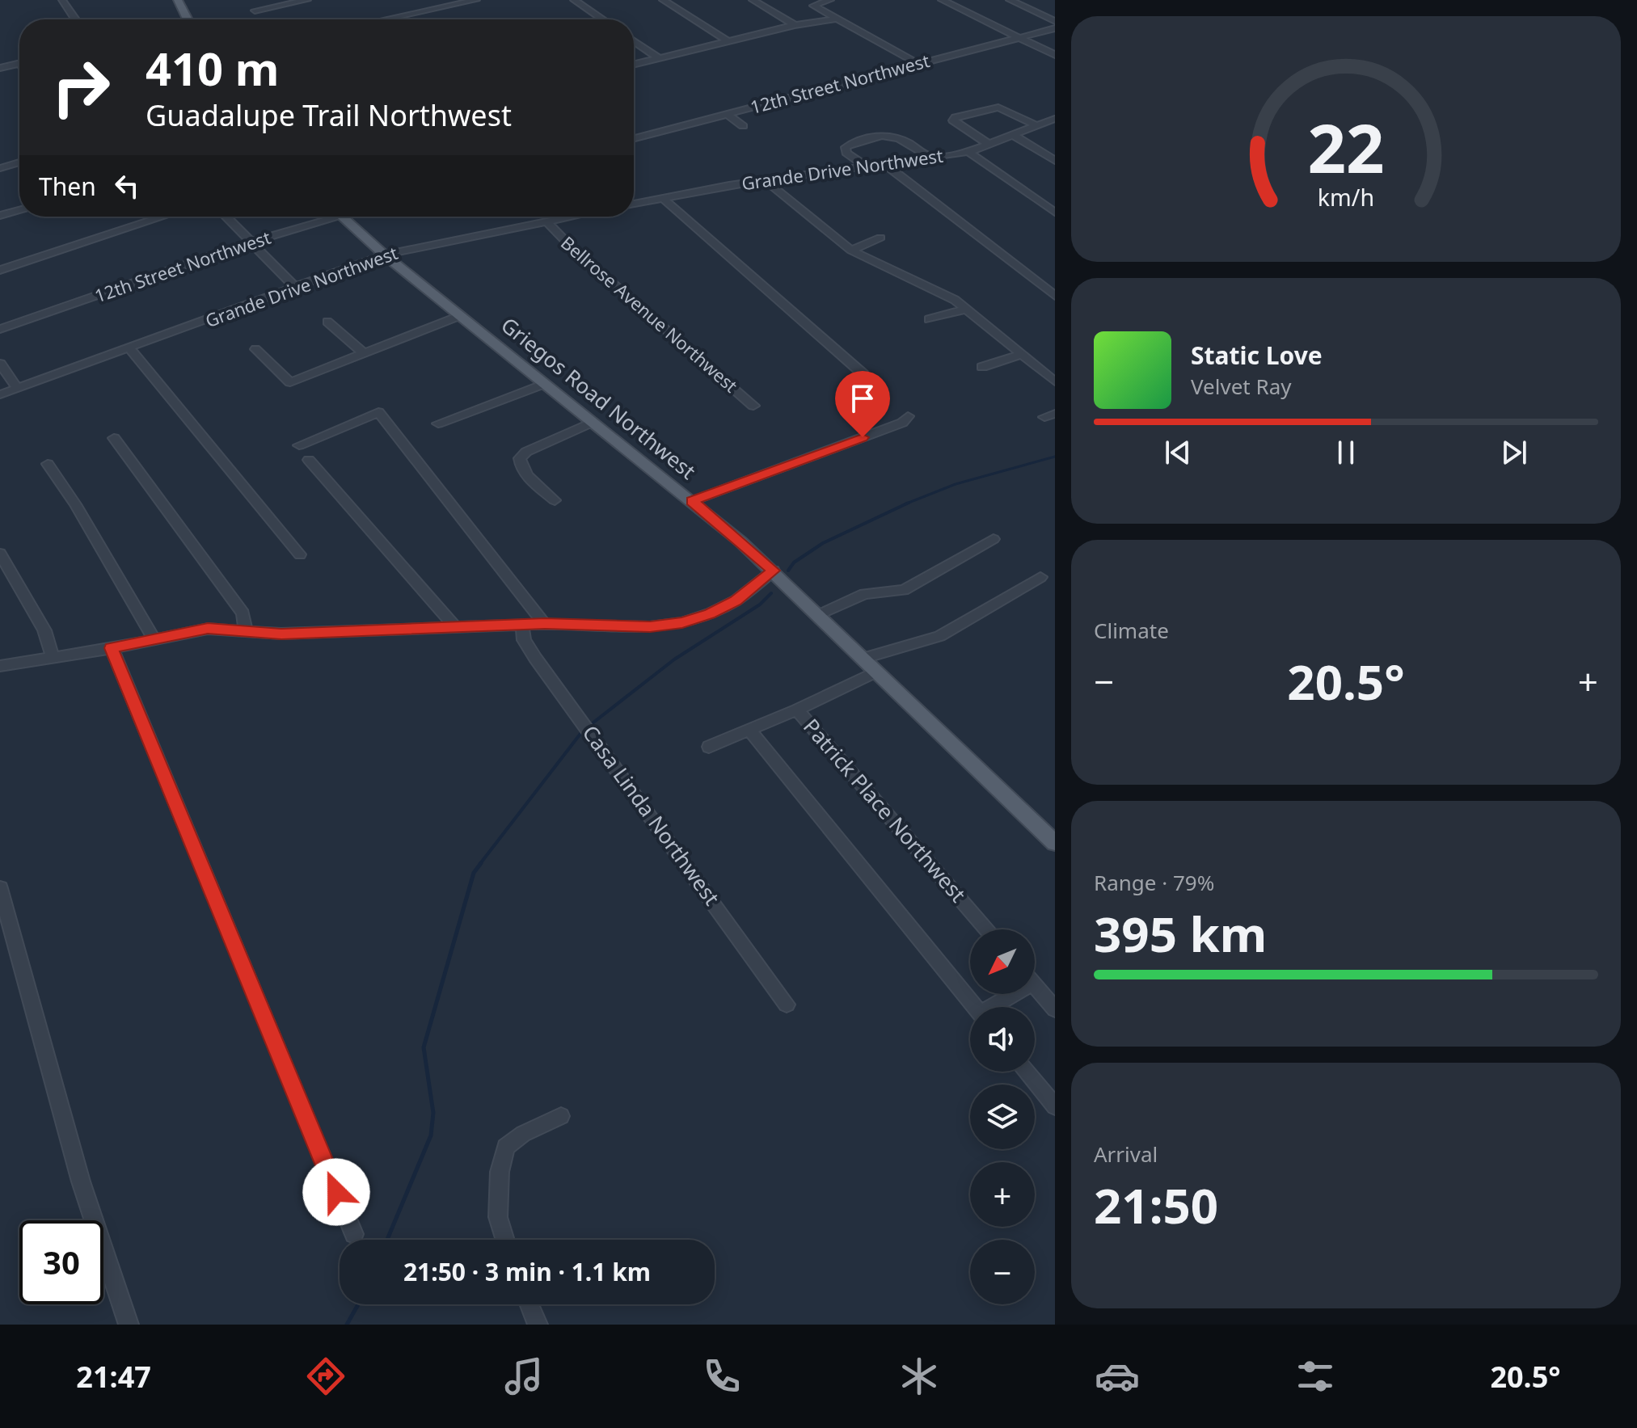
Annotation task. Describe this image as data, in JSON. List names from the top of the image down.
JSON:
{
  "streets": {
    "main road": ["Griegos Road Northwest"],
    "street": [
      "12th Street Northwest",
      "Grande Drive Northwest",
      "Bellrose Avenue Northwest",
      "Patrick Place Northwest",
      "Casa Linda Northwest"
    ]
  },
  "crossings": [
    ["Grande Drive Northwest", "Bellrose Avenue Northwest"],
    ["Grande Drive Northwest", "Griegos Road Northwest"],
    ["Griegos Road Northwest", "Patrick Place Northwest"]
  ],
  "north": "bottom left",
  "page": {
    "turn": ["410 m", "Guadalupe Trail Northwest"],
    "then": "Then",
    "song": ["Static Love", "Velvet Ray"],
    "tile": [
      "Climate",
      ["Range · 79%", "395 km"],
      ["Arrival", "21:50"]
    ],
    "heat": ["−", "20.5°", "+"],
    "map_buttons": ["+", "−"],
    "limit": "30",
    "trip": "21:50 · 3 min · 1.1 km",
    "tabs": ["21:47", "20.5°"],
    "gauge": ["22", "km/h"]
  }
}
